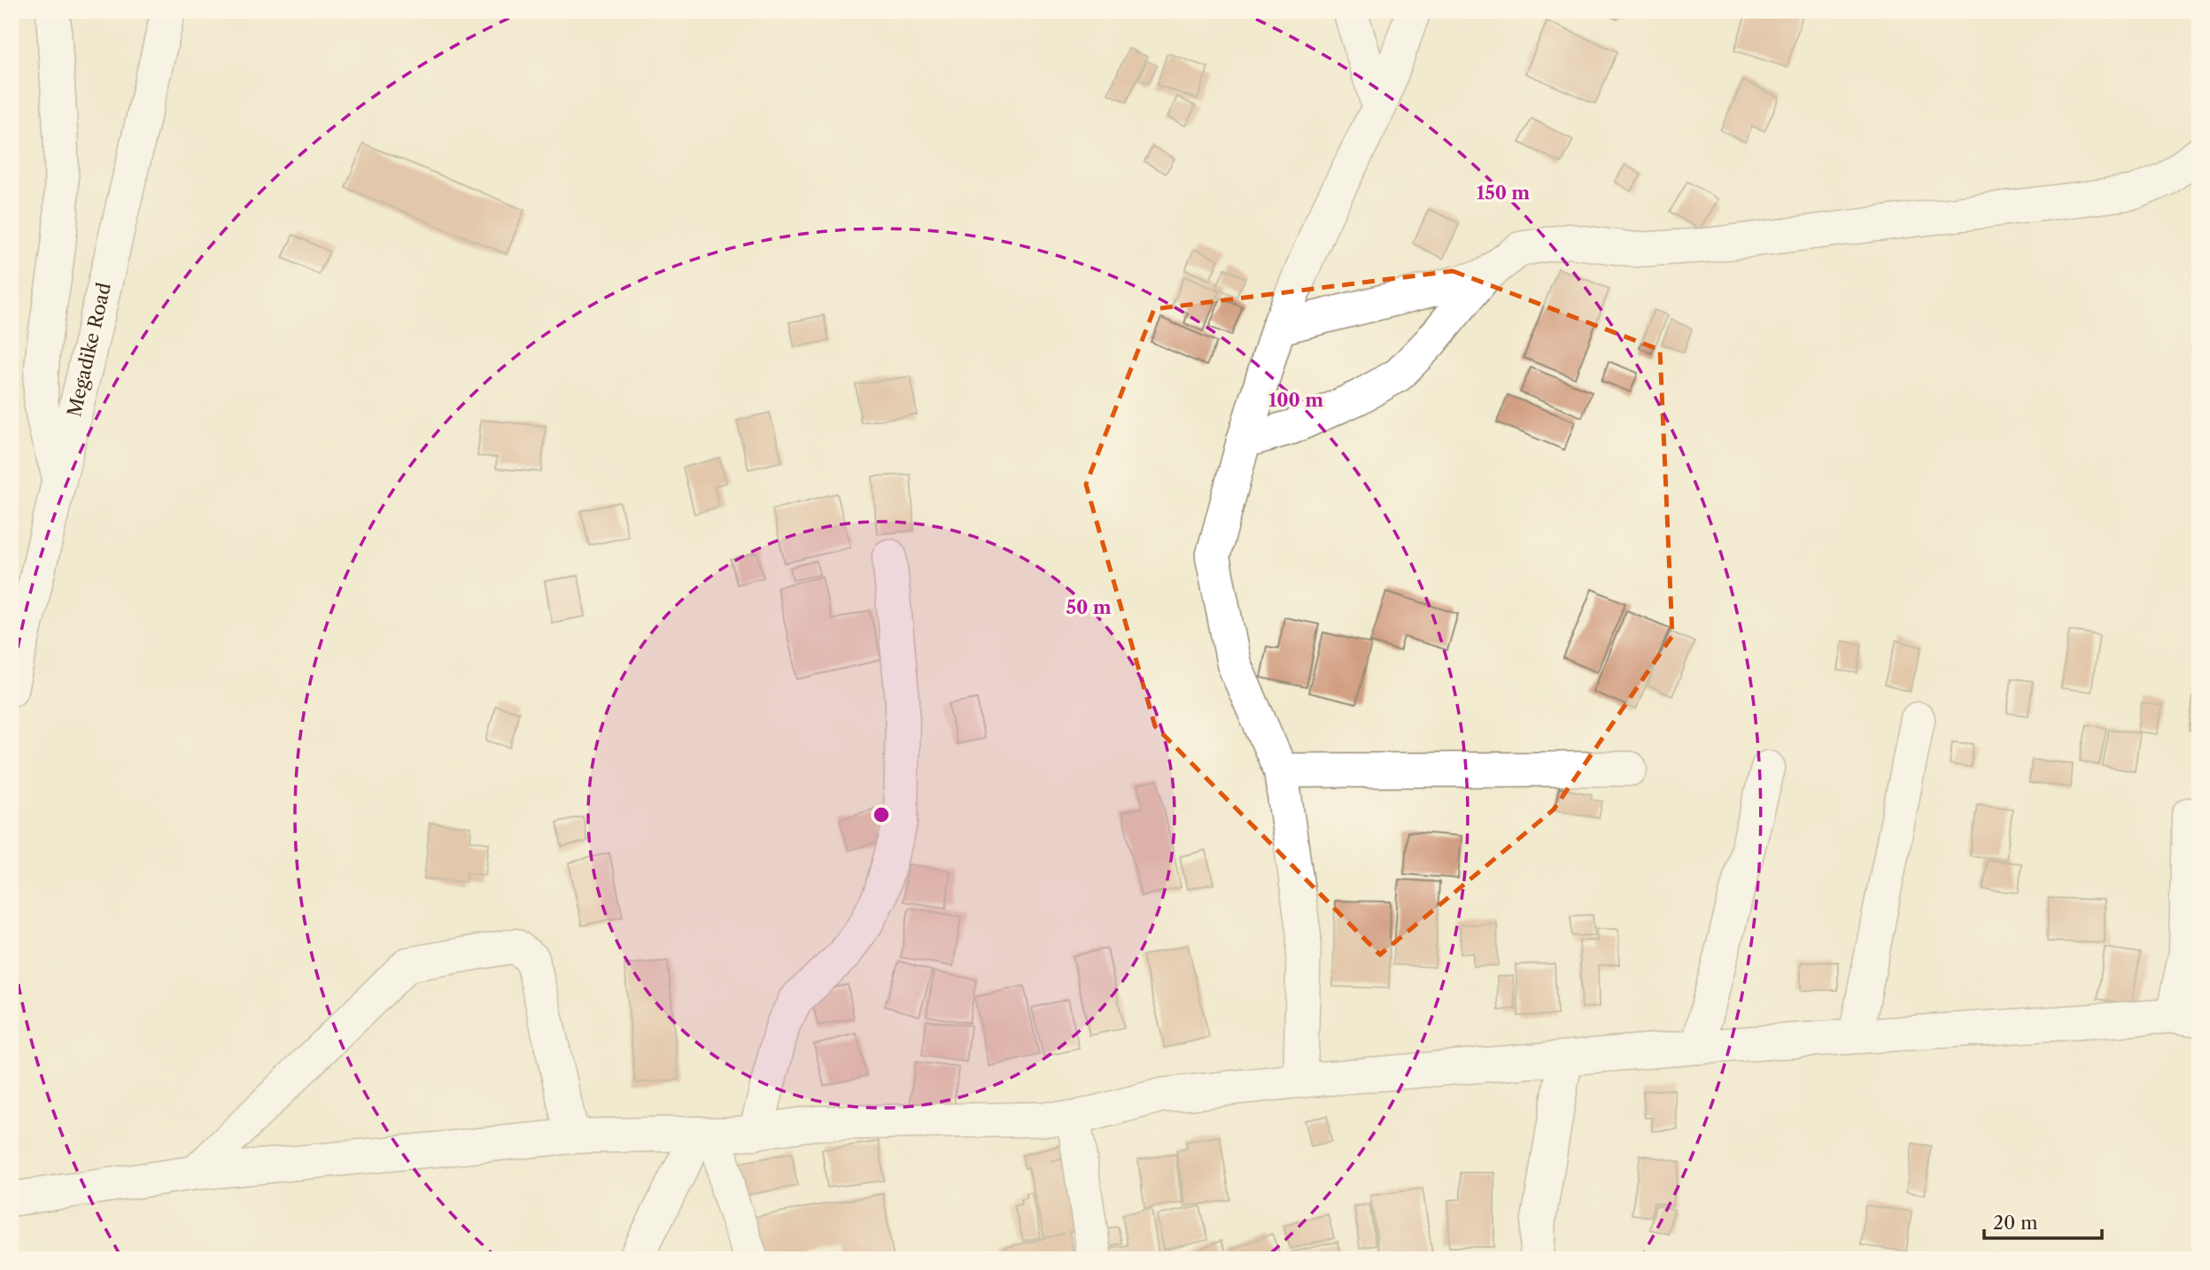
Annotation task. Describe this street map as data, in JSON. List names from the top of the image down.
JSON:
{
  "streets": {
    "street": ["Megadike Road"]
  },
  "scale_bar": "20 m",
  "rings": ["150 m", "100 m", "50 m"]
}
